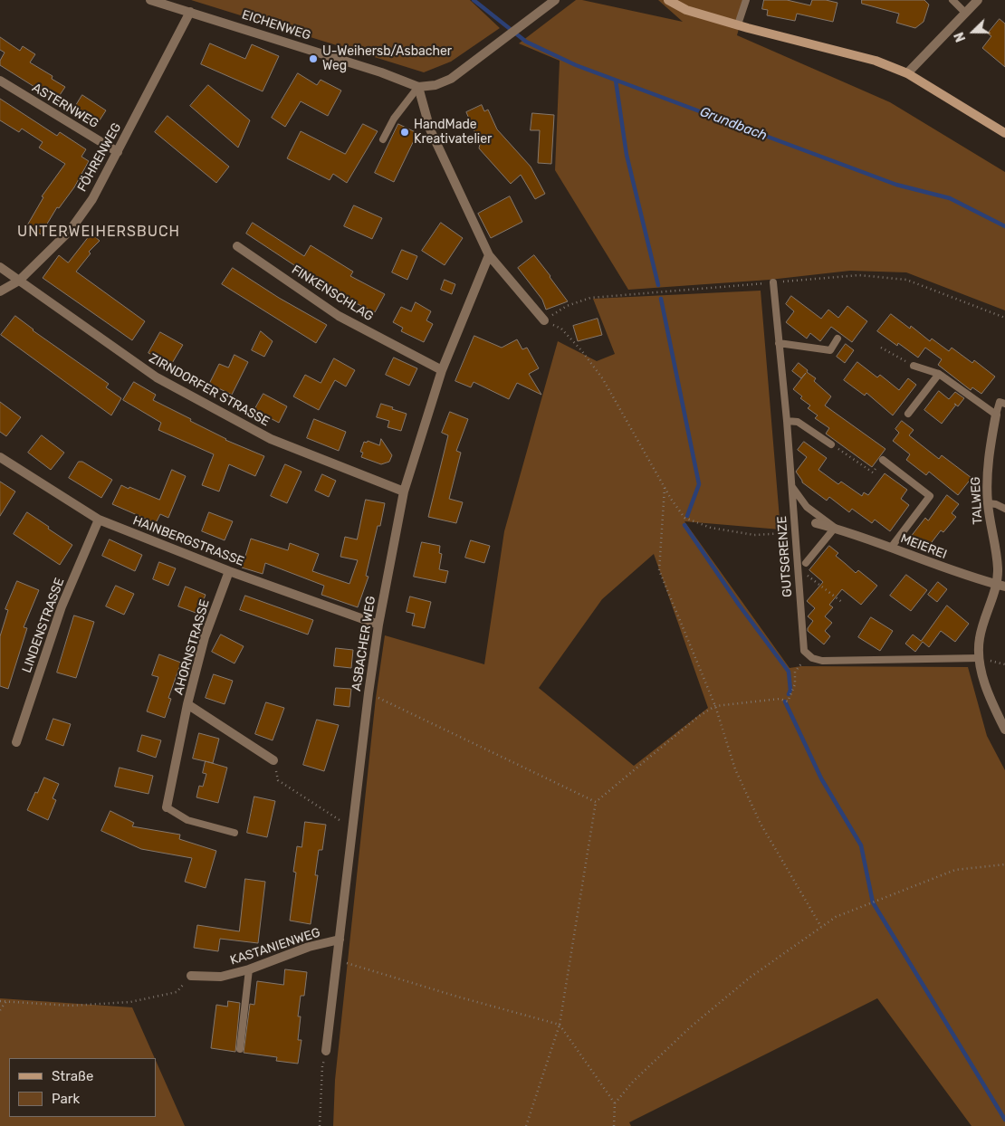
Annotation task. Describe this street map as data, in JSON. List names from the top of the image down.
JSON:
{
  "streets": {
    "street": [
      "EICHENWEG",
      "ASTERNWEG",
      "FÖHRENWEG",
      "FINKENSCHLAG",
      "ZIRNDORFER STRASSE",
      "TALWEG",
      "HAINBERGSTRASSE",
      "MEIEREI",
      "LINDENSTRASSE",
      "ASBACHER WEG",
      "AHORNSTRASSE",
      "KASTANIENWEG"
    ],
    "lane": ["GUTSGRENZE"]
  },
  "crossings": [
    ["EICHENWEG", "FÖHRENWEG"],
    ["ASTERNWEG", "FÖHRENWEG"],
    ["FÖHRENWEG", "ZIRNDORFER STRASSE"],
    ["FINKENSCHLAG", "ASBACHER WEG"],
    ["ZIRNDORFER STRASSE", "ASBACHER WEG"],
    ["TALWEG", "MEIEREI"],
    ["HAINBERGSTRASSE", "LINDENSTRASSE"],
    ["HAINBERGSTRASSE", "ASBACHER WEG"],
    ["HAINBERGSTRASSE", "AHORNSTRASSE"],
    ["MEIEREI", "GUTSGRENZE"],
    ["ASBACHER WEG", "KASTANIENWEG"]
  ],
  "districts": ["UNTERWEIHERSBUCH"],
  "water": ["Grundbach"],
  "places": ["U-Weihersb/Asbacher Weg", "HandMade Kreativatelier"],
  "legend": ["Straße", "Park"],
  "north": "left"
}
